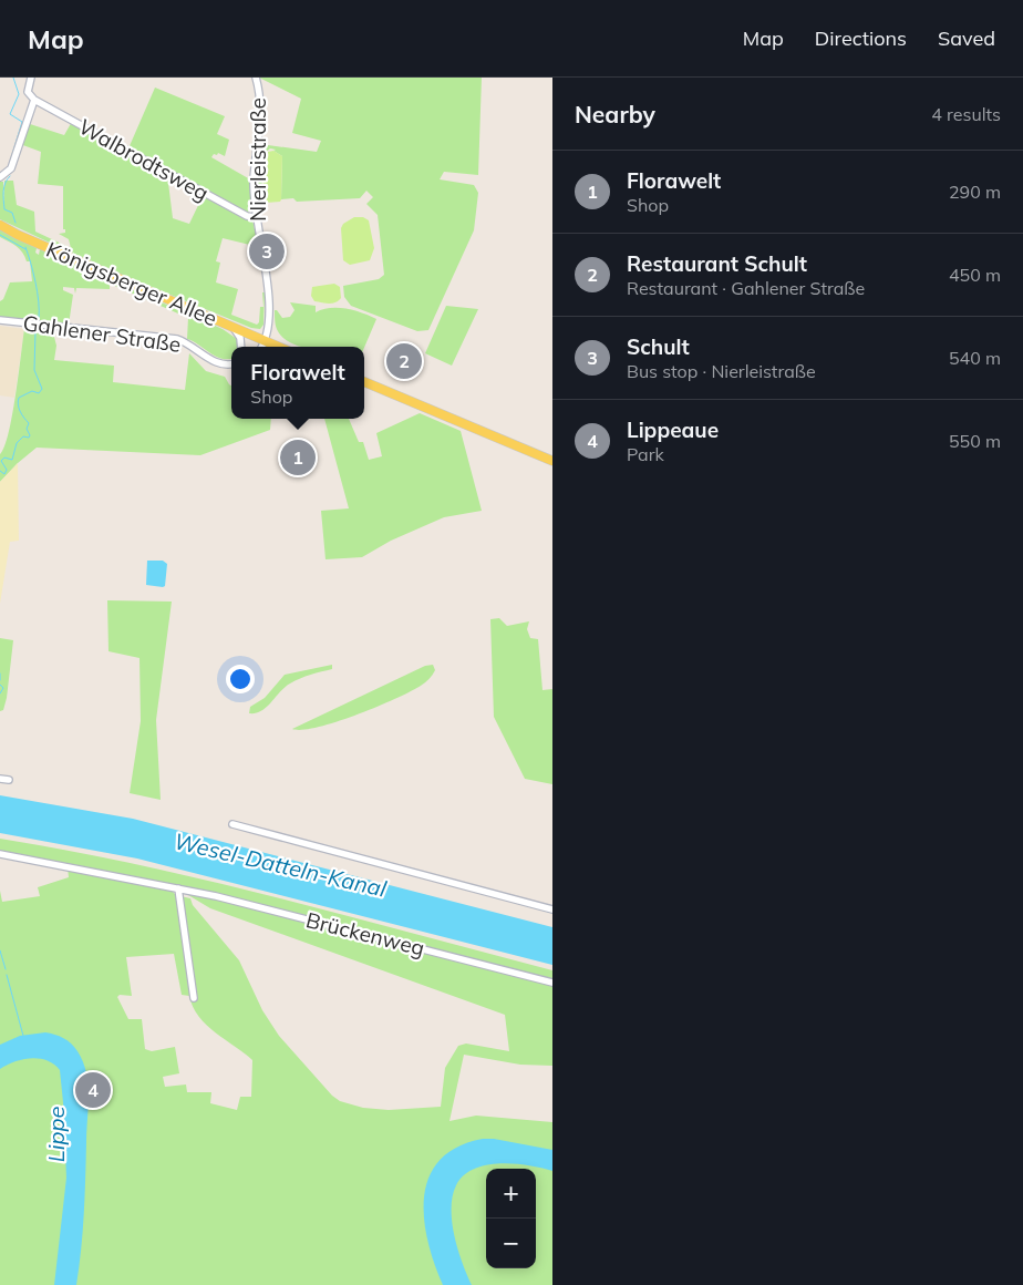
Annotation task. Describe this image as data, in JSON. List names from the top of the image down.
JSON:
{
  "streets": {
    "main road": ["Königsberger Allee"],
    "street": [
      "Walbrodtsweg",
      "Nierleistraße",
      "Gahlener Straße",
      "Brückenweg"
    ]
  },
  "crossings": [
    ["Walbrodtsweg", "Nierleistraße"],
    ["Nierleistraße", "Königsberger Allee"]
  ],
  "water": ["Wesel-Datteln-Kanal", "Lippe"],
  "page": {
    "header": "Map",
    "nav": ["Map", "Directions", "Saved"],
    "heading": ["Nearby", "4 results"],
    "list": [
      {
        "mark": "1",
        "name": "Florawelt",
        "note": "Shop",
        "value": "290 m"
      },
      {
        "mark": "2",
        "name": "Restaurant Schult",
        "note": "Restaurant · Gahlener Straße",
        "value": "450 m"
      },
      {
        "mark": "3",
        "name": "Schult",
        "note": "Bus stop · Nierleistraße",
        "value": "540 m"
      },
      {
        "mark": "4",
        "name": "Lippeaue",
        "note": "Park",
        "value": "550 m"
      }
    ],
    "pins": [
      "3",
      "2",
      "1",
      "4"
    ],
    "popup": ["Florawelt", "Shop"],
    "map_buttons": ["+", "−"]
  }
}
